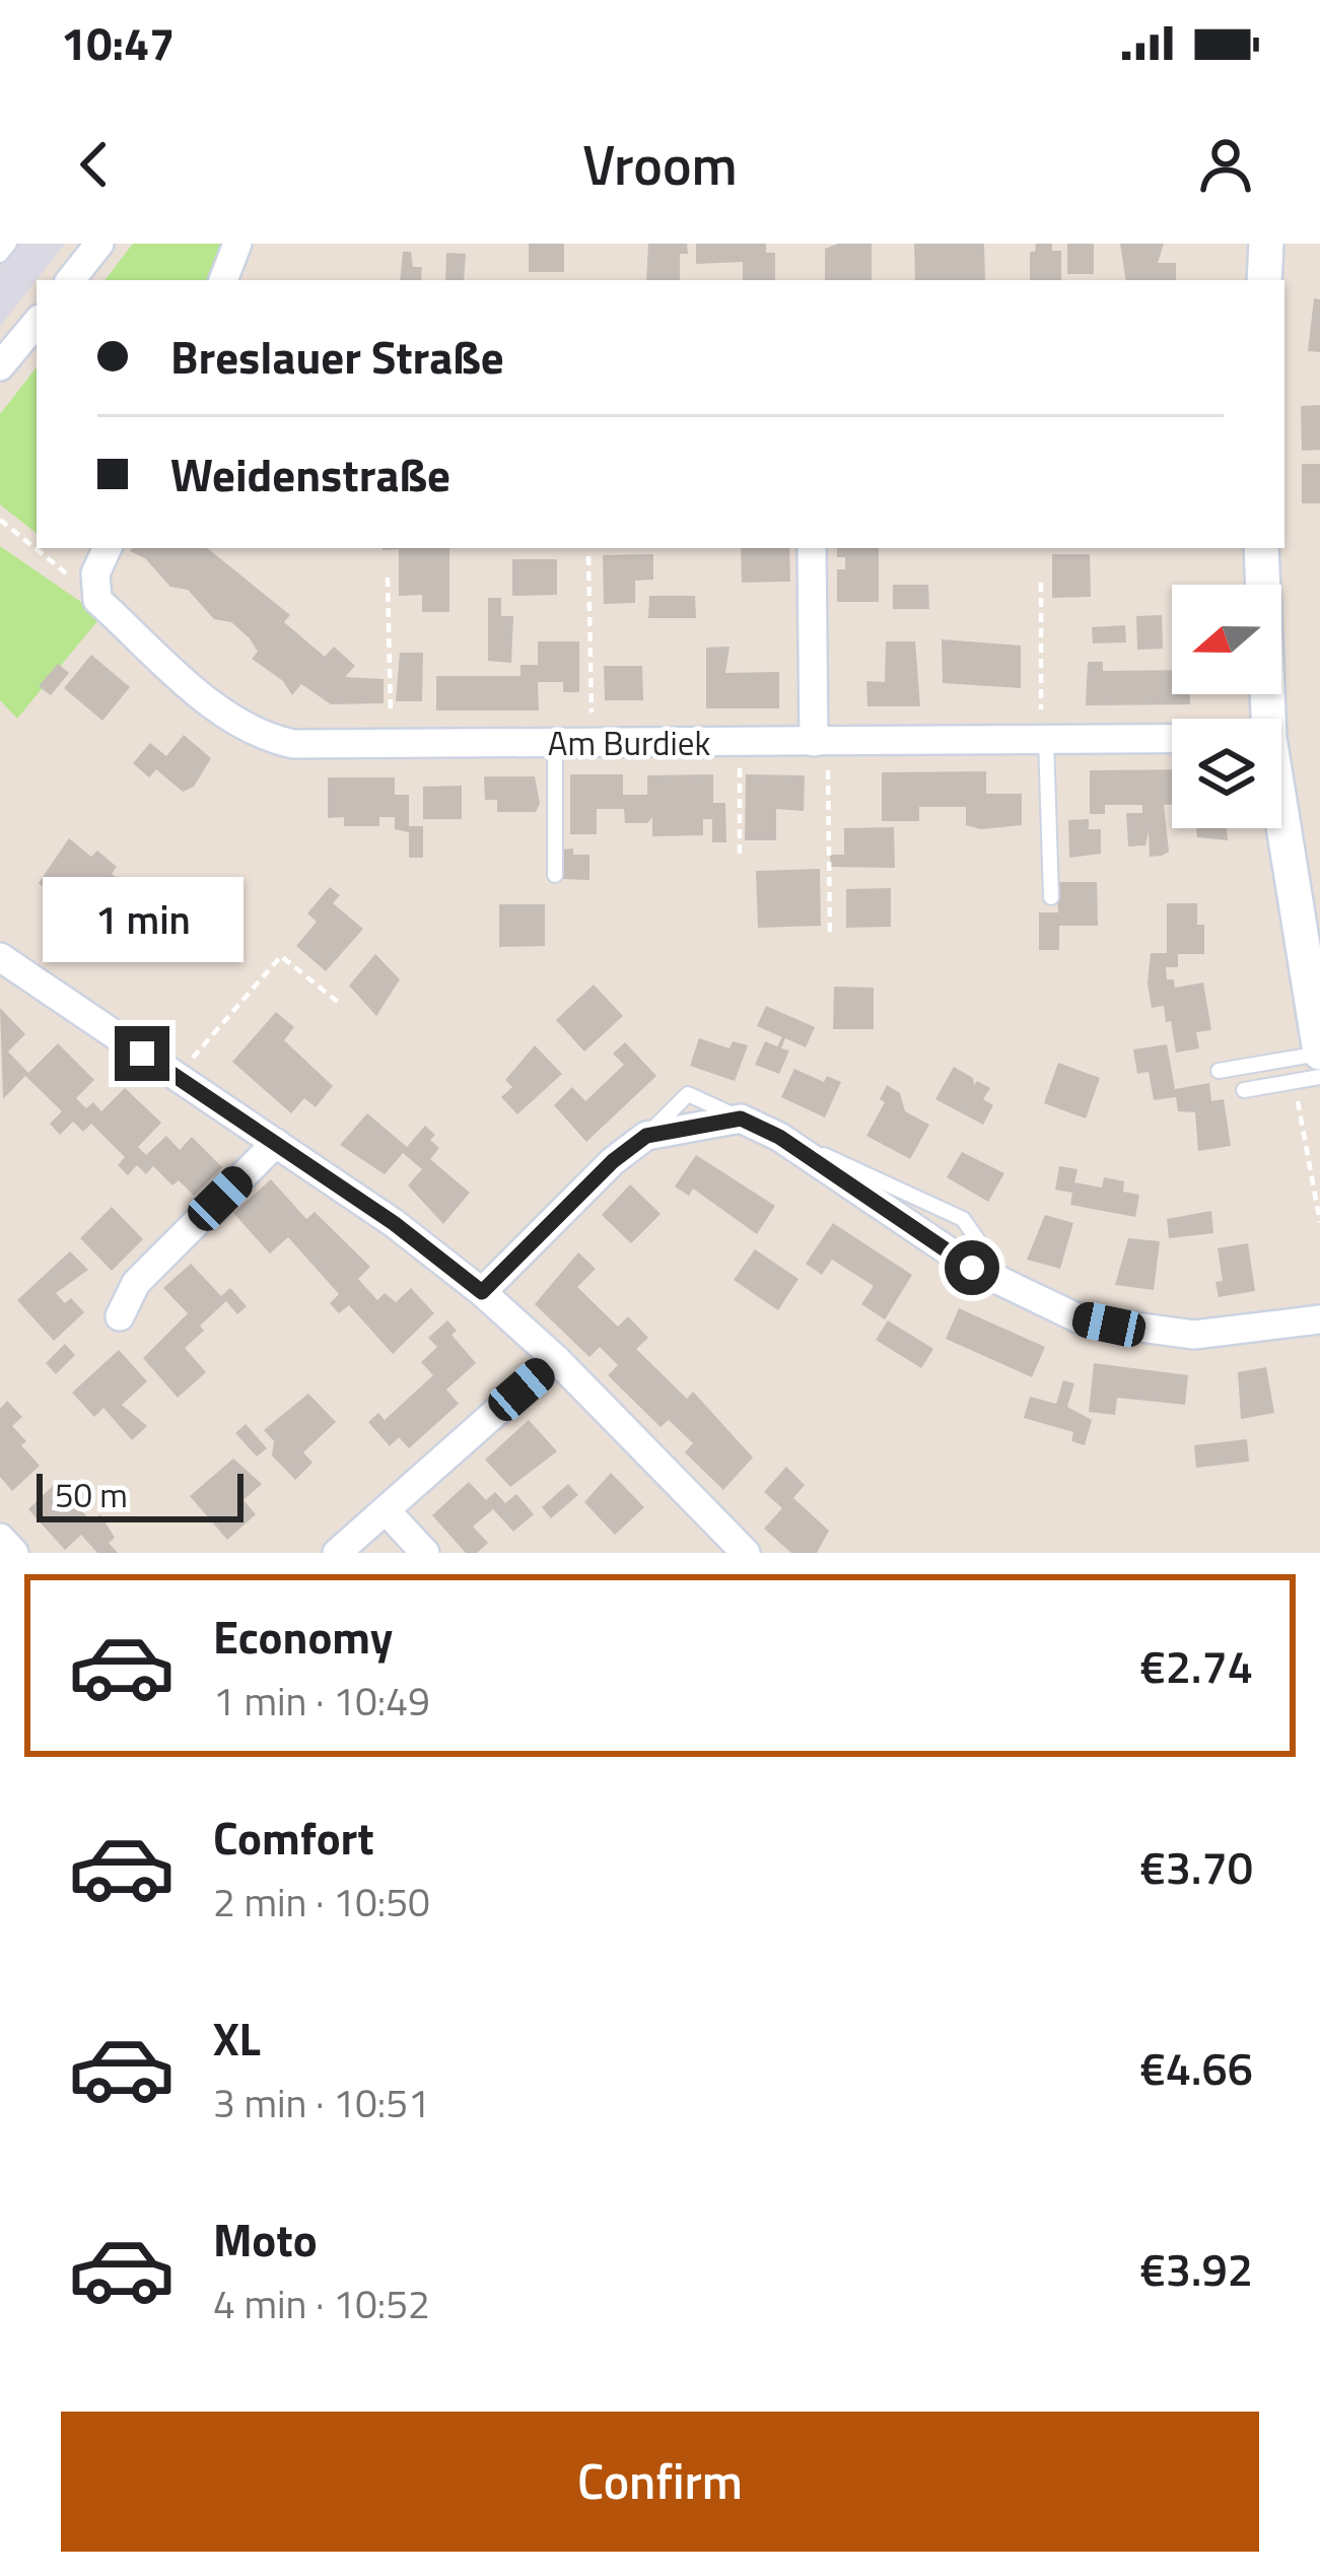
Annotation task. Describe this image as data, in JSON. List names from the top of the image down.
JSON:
{
  "streets": {
    "street": ["Am Burdiek"]
  },
  "scale_bar": "50 m",
  "north": "left",
  "page": {
    "status": "10:47",
    "header": "Vroom",
    "banner": ["Breslauer Straße", "Weidenstraße"],
    "bubble": "1 min",
    "scale": "50 m",
    "list": [
      {
        "name": "Economy",
        "note": "1 min · 10:49",
        "value": "€2.74"
      },
      {
        "name": "Comfort",
        "note": "2 min · 10:50",
        "value": "€3.70"
      },
      {
        "name": "XL",
        "note": "3 min · 10:51",
        "value": "€4.66"
      },
      {
        "name": "Moto",
        "note": "4 min · 10:52",
        "value": "€3.92"
      }
    ],
    "buttons": "Confirm"
  }
}
